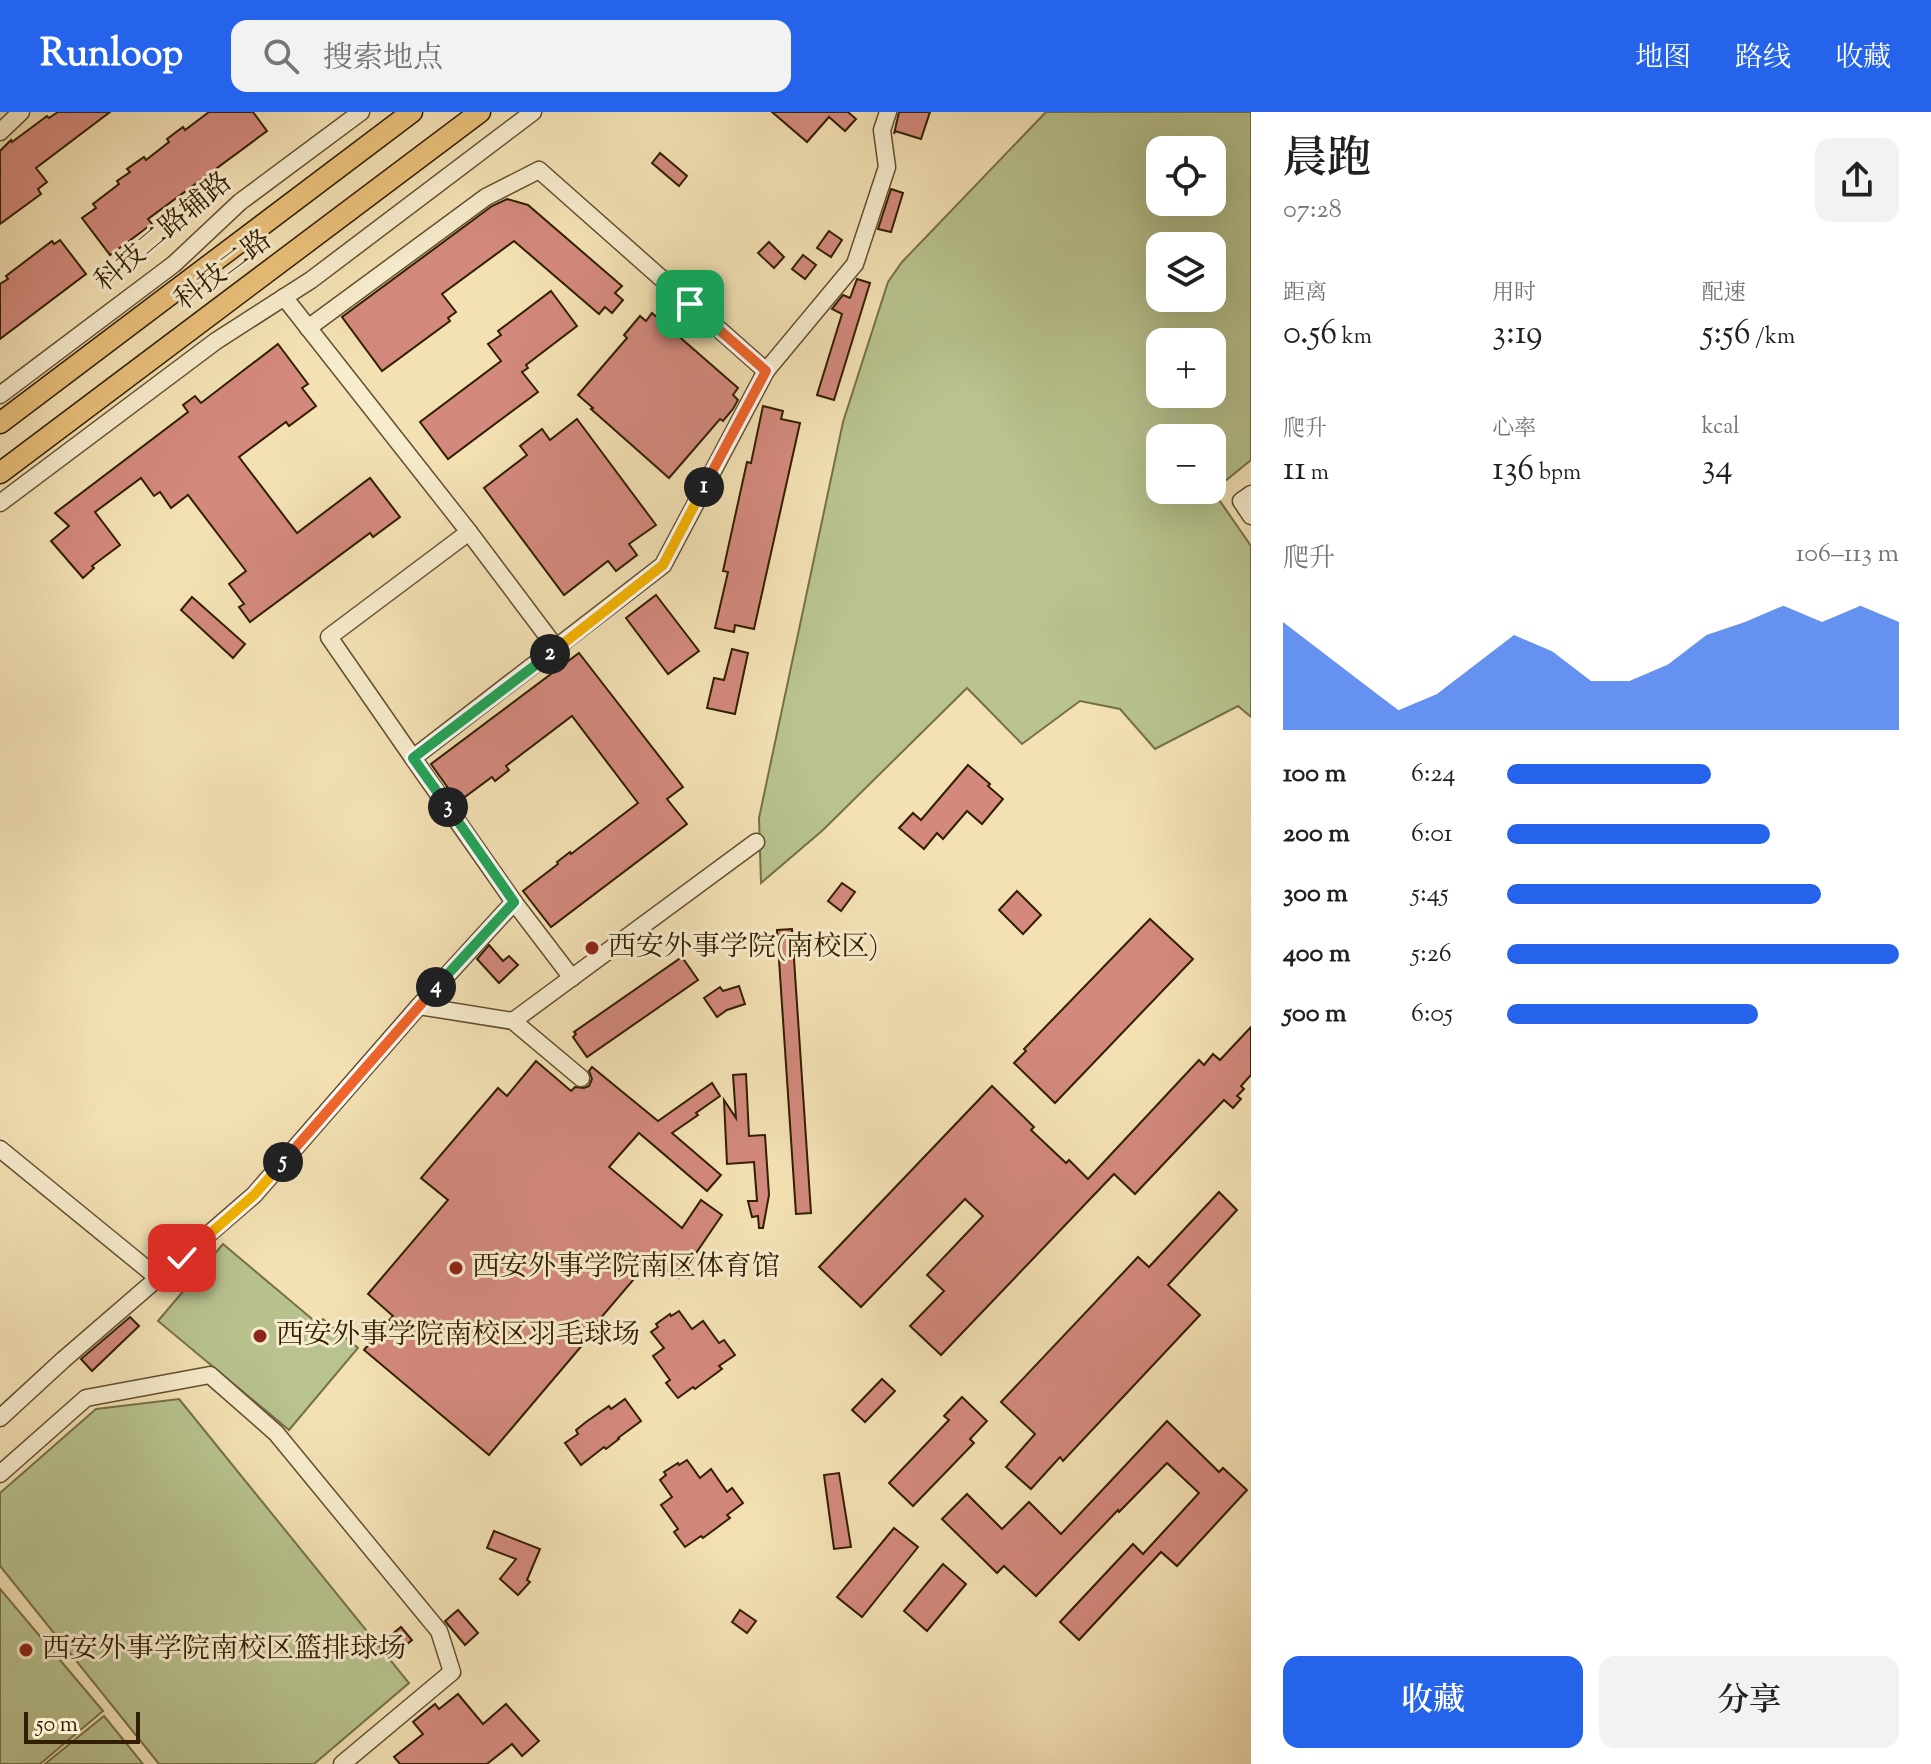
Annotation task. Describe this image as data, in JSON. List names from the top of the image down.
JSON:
{
  "streets": {
    "main road": ["科技二路"],
    "street": ["科技二路辅路"]
  },
  "places": [
    "西安外事学院(南校区)",
    "西安外事学院南区体育馆",
    "西安外事学院南校区羽毛球场",
    "西安外事学院南校区篮排球场"
  ],
  "scale_bar": "50 m",
  "page": {
    "header": "Runloop",
    "search": "搜索地点",
    "nav": ["地图", "路线", "收藏"],
    "heading": ["晨跑", "07:28"],
    "map_buttons": ["+", "−"],
    "stats": [
      ["距离", "0.56 km"],
      ["用时", "3:19"],
      ["配速", "5:56 /km"],
      ["爬升", "11 m"],
      ["心率", "136 bpm"],
      ["kcal", "34"]
    ],
    "pins": [
      "1",
      "2",
      "3",
      "4",
      "5"
    ],
    "chart": ["爬升", "106–113 m"],
    "list": [
      {
        "name": "100 m",
        "note": "6:24"
      },
      {
        "name": "200 m",
        "note": "6:01"
      },
      {
        "name": "300 m",
        "note": "5:45"
      },
      {
        "name": "400 m",
        "note": "5:26"
      },
      {
        "name": "500 m",
        "note": "6:05"
      }
    ],
    "buttons": ["收藏", "分享"],
    "scale": "50 m"
  }
}
